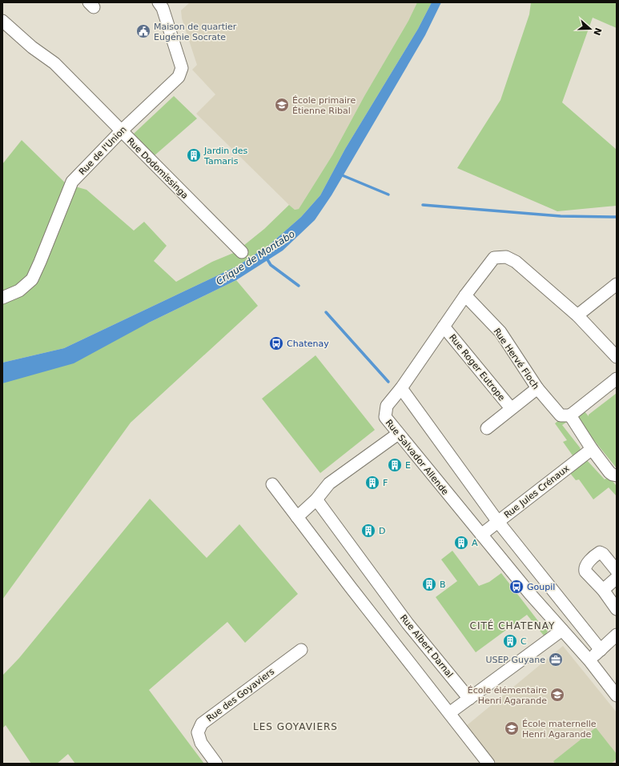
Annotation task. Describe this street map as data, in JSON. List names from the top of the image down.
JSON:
{
  "streets": {
    "street": [
      "Rue de l'Union",
      "Rue Dodomissinga",
      "Rue Hervé Floch",
      "Rue Roger Eutrope",
      "Rue Salvador Allende",
      "Rue Jules Crénaux",
      "Rue Albert Darnal",
      "Rue des Goyaviers"
    ]
  },
  "crossings": [
    ["Rue de l'Union", "Rue Dodomissinga"],
    ["Rue Hervé Floch", "Rue Salvador Allende"],
    ["Rue Roger Eutrope", "Rue Salvador Allende"],
    ["Rue Salvador Allende", "Rue Jules Crénaux"]
  ],
  "districts": ["CITÉ CHATENAY", "LES GOYAVIERS"],
  "water": ["Crique de Montabo"],
  "places": {
    "public building": ["Maison de quartier Eugénie Socrate"],
    "school or university": ["École primaire Étienne Ribal", "École élémentaire Henri Agarande", "École maternelle Henri Agarande"],
    "building": [
      "Jardin des Tamaris",
      "E",
      "F",
      "D",
      "A",
      "B",
      "C"
    ],
    "bus stop": ["Chatenay", "Goupil"],
    "office": ["USEP Guyane"]
  },
  "north": "right"
}
